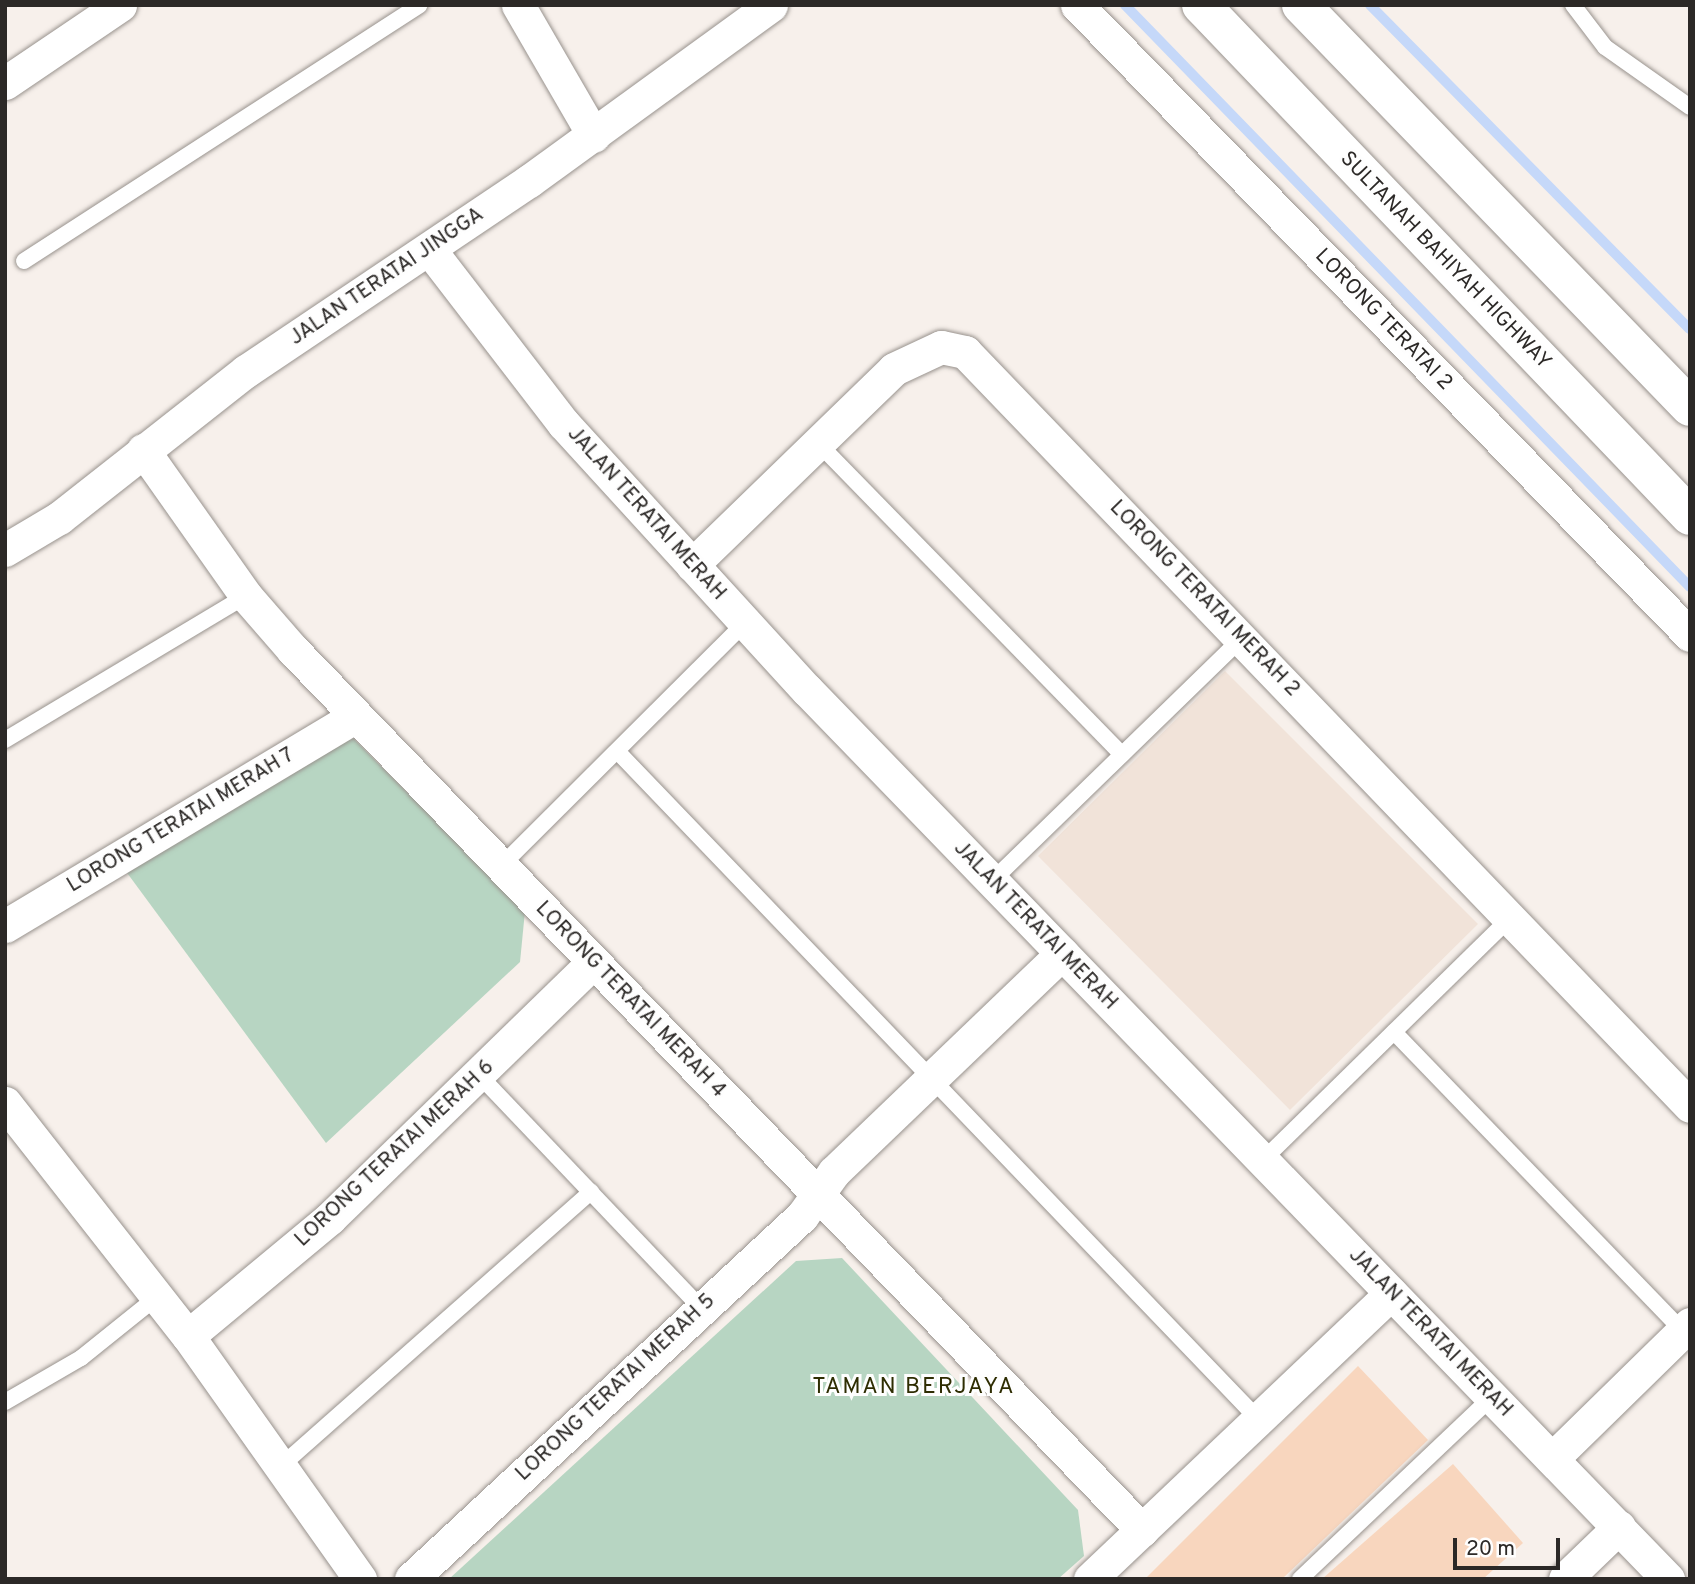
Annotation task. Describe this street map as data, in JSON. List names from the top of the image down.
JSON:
{
  "streets": {
    "main road": ["SULTANAH BAHIYAH HIGHWAY"],
    "street": [
      "JALAN TERATAI JINGGA",
      "LORONG TERATAI 2",
      "JALAN TERATAI MERAH",
      "LORONG TERATAI MERAH 2",
      "LORONG TERATAI MERAH 7",
      "LORONG TERATAI MERAH 4",
      "LORONG TERATAI MERAH 6",
      "LORONG TERATAI MERAH 5"
    ]
  },
  "crossings": [
    ["JALAN TERATAI JINGGA", "JALAN TERATAI MERAH"],
    ["JALAN TERATAI JINGGA", "LORONG TERATAI MERAH 4"],
    ["JALAN TERATAI MERAH", "LORONG TERATAI MERAH 2"],
    ["JALAN TERATAI MERAH", "LORONG TERATAI MERAH 5"],
    ["LORONG TERATAI MERAH 7", "LORONG TERATAI MERAH 4"],
    ["LORONG TERATAI MERAH 4", "LORONG TERATAI MERAH 6"],
    ["LORONG TERATAI MERAH 4", "LORONG TERATAI MERAH 5"]
  ],
  "districts": ["TAMAN BERJAYA"],
  "scale_bar": "20 m"
}
